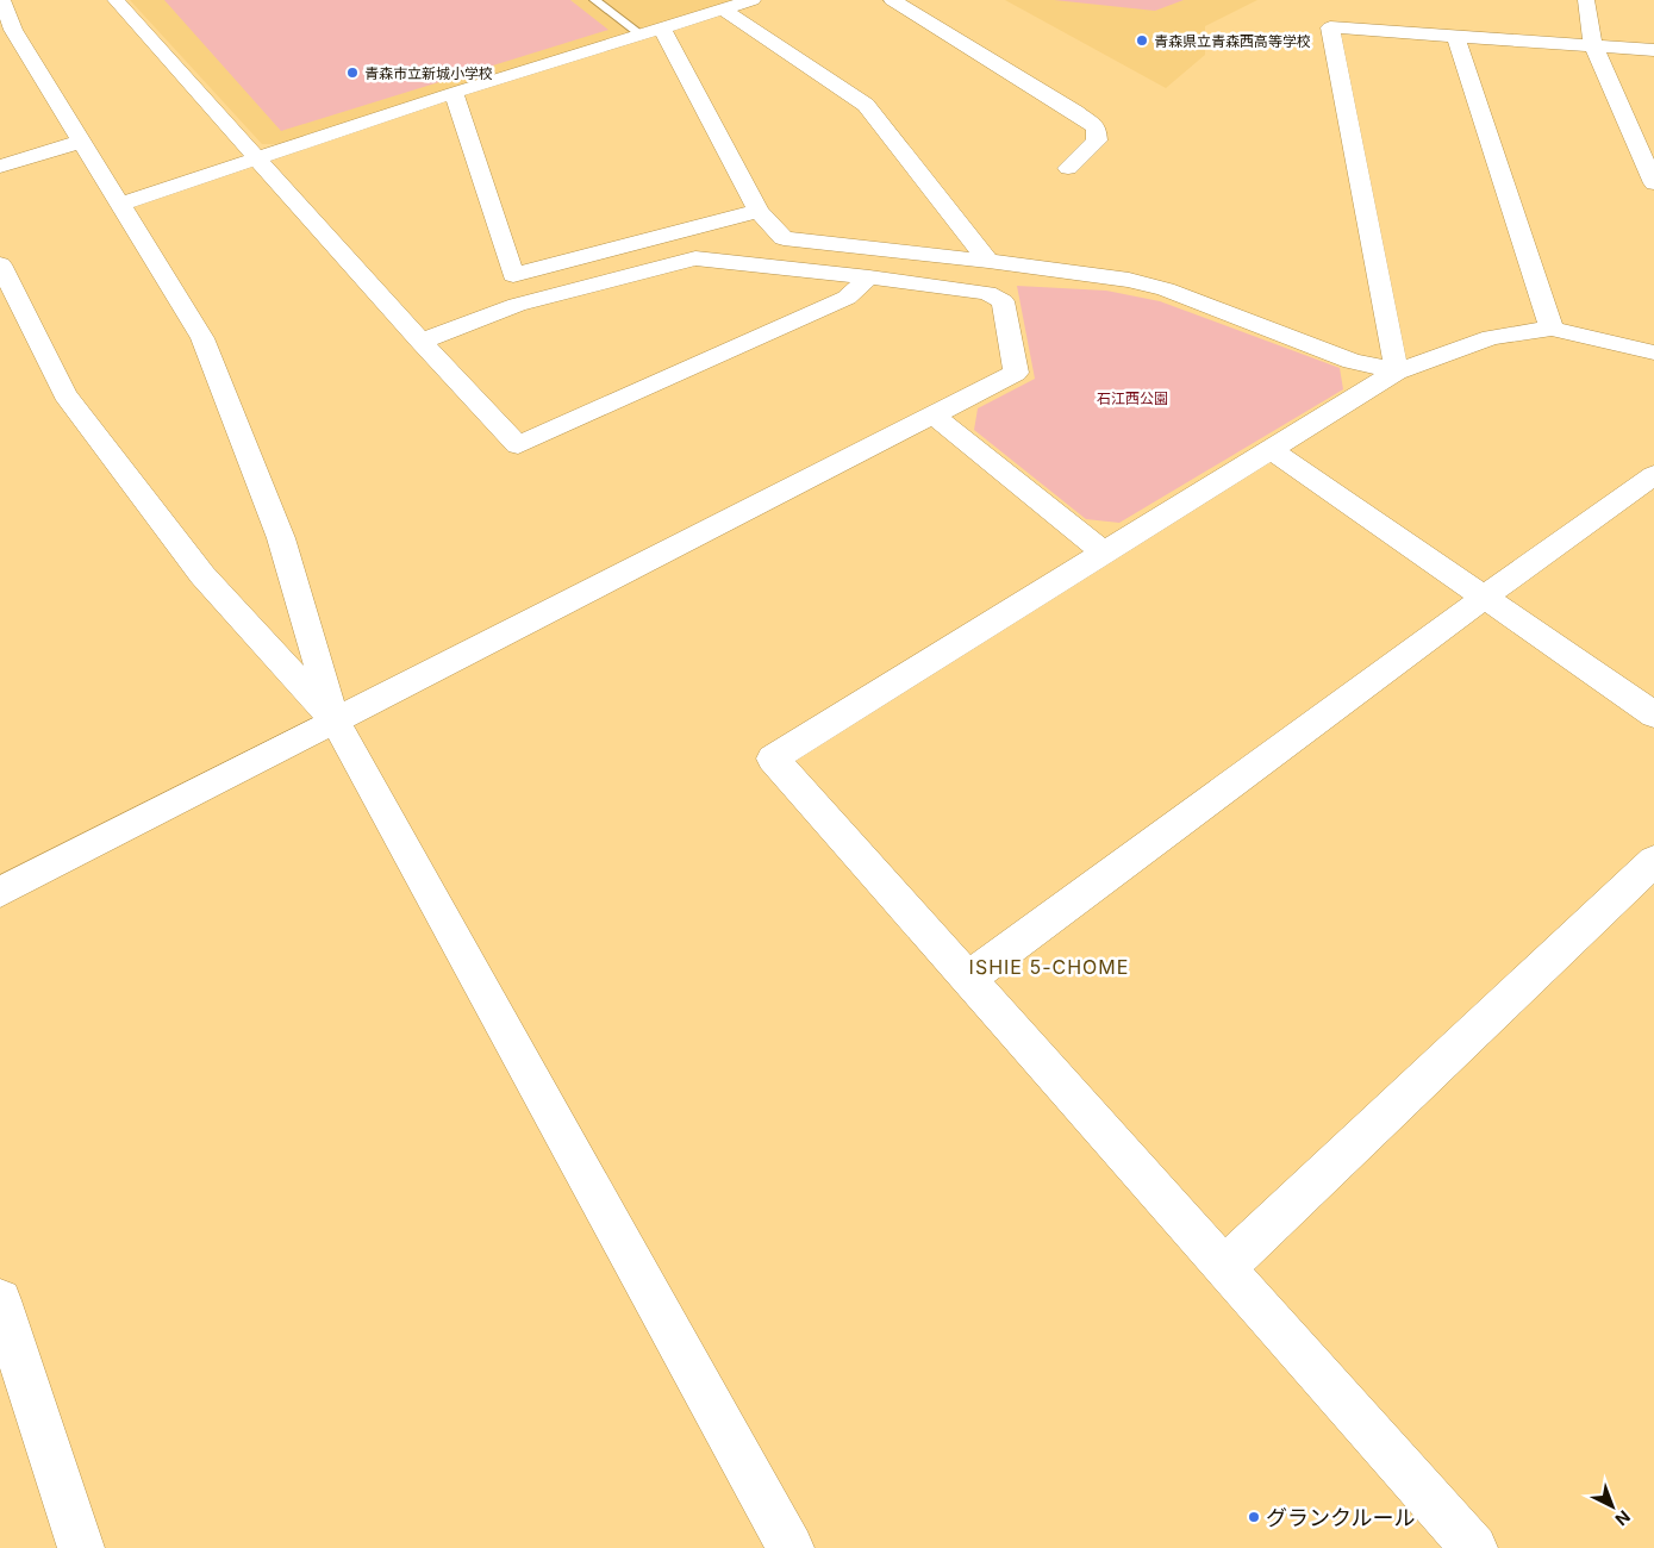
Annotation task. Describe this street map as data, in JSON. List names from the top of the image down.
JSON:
{
  "districts": ["ISHIE 5-CHOME"],
  "parks": ["石江西公園"],
  "places": ["青森県立青森西高等学校", "青森市立新城小学校", "グランクルール"],
  "north": "bottom right"
}
